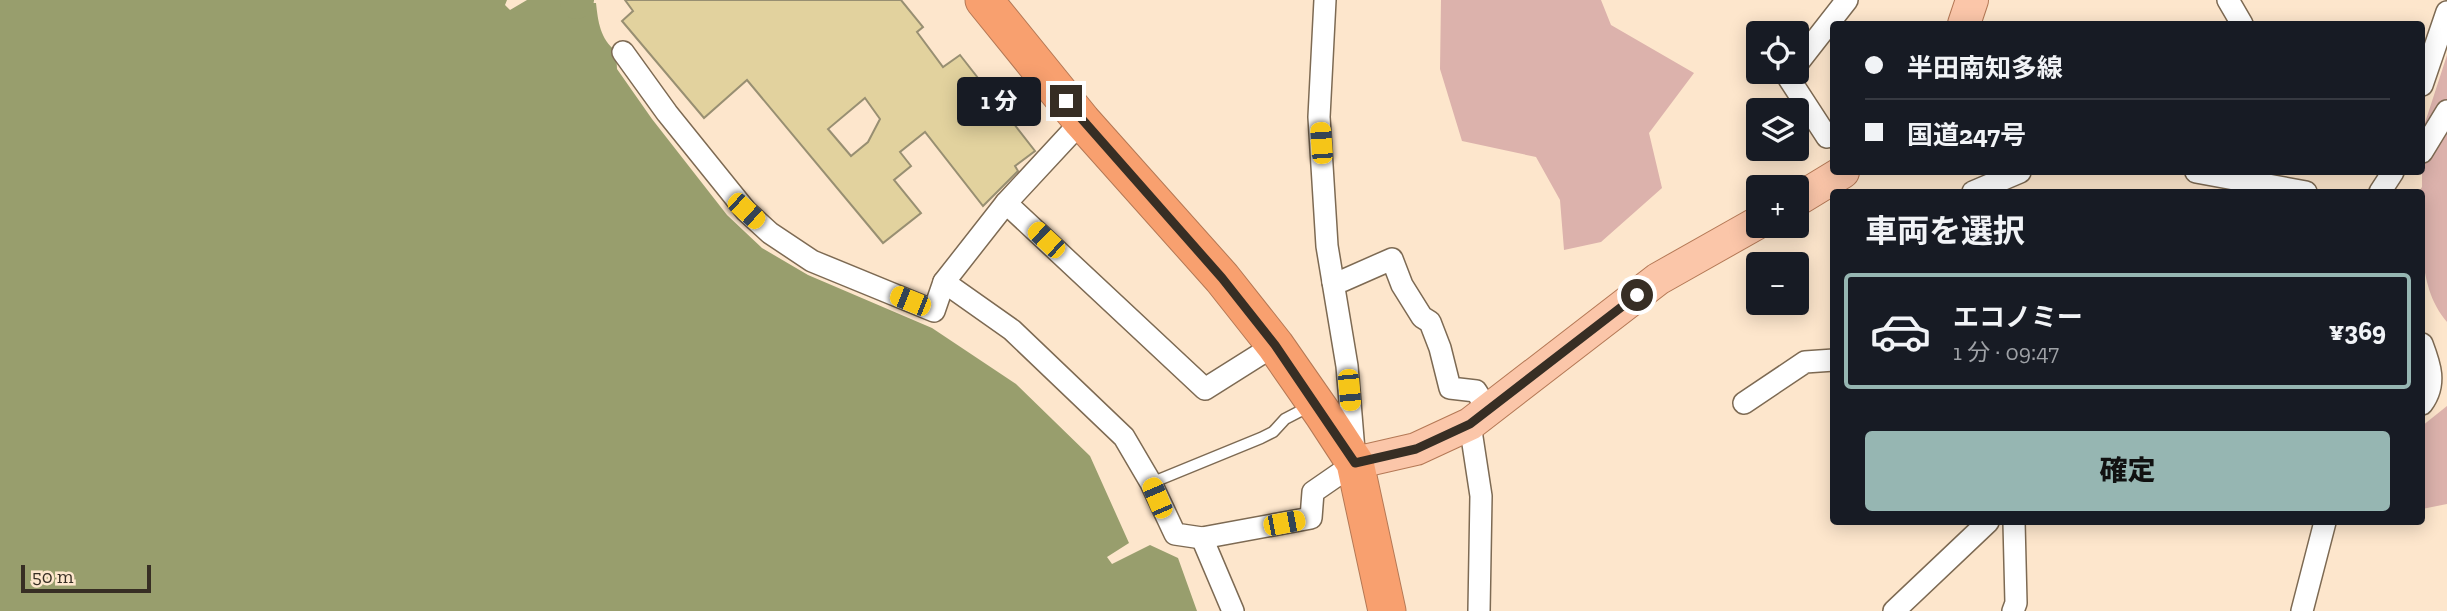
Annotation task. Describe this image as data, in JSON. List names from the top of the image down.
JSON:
{
  "scale_bar": "50 m",
  "page": {
    "map_buttons": ["+", "−"],
    "banner": ["半田南知多線", "国道247号"],
    "bubble": "1 分",
    "heading": "車両を選択",
    "list": [
      {
        "name": "エコノミー",
        "note": "1 分 · 09:47",
        "value": "¥369"
      }
    ],
    "buttons": "確定",
    "scale": "50 m"
  }
}
